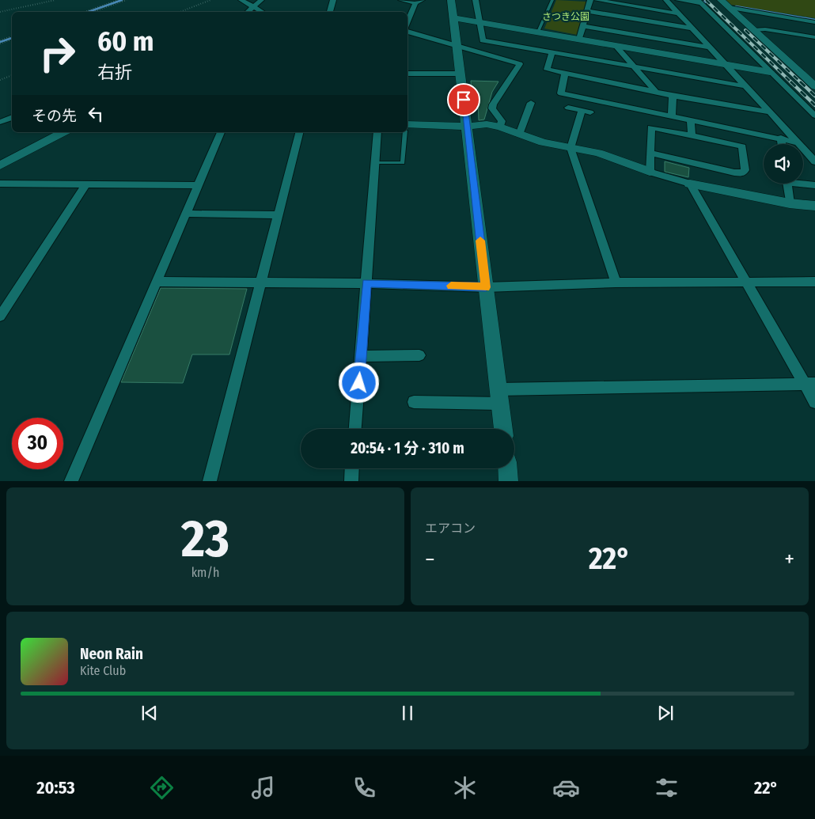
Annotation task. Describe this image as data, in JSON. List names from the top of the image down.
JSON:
{
  "parks": ["さつき公園"],
  "page": {
    "turn": ["60 m", "右折"],
    "then": "その先",
    "limit": "30",
    "trip": "20:54 · 1 分 · 310 m",
    "tile": [
      ["23", "km/h"],
      "エアコン"
    ],
    "heat": ["−", "22°", "+"],
    "song": ["Neon Rain", "Kite Club"],
    "tabs": ["20:53", "22°"]
  }
}
